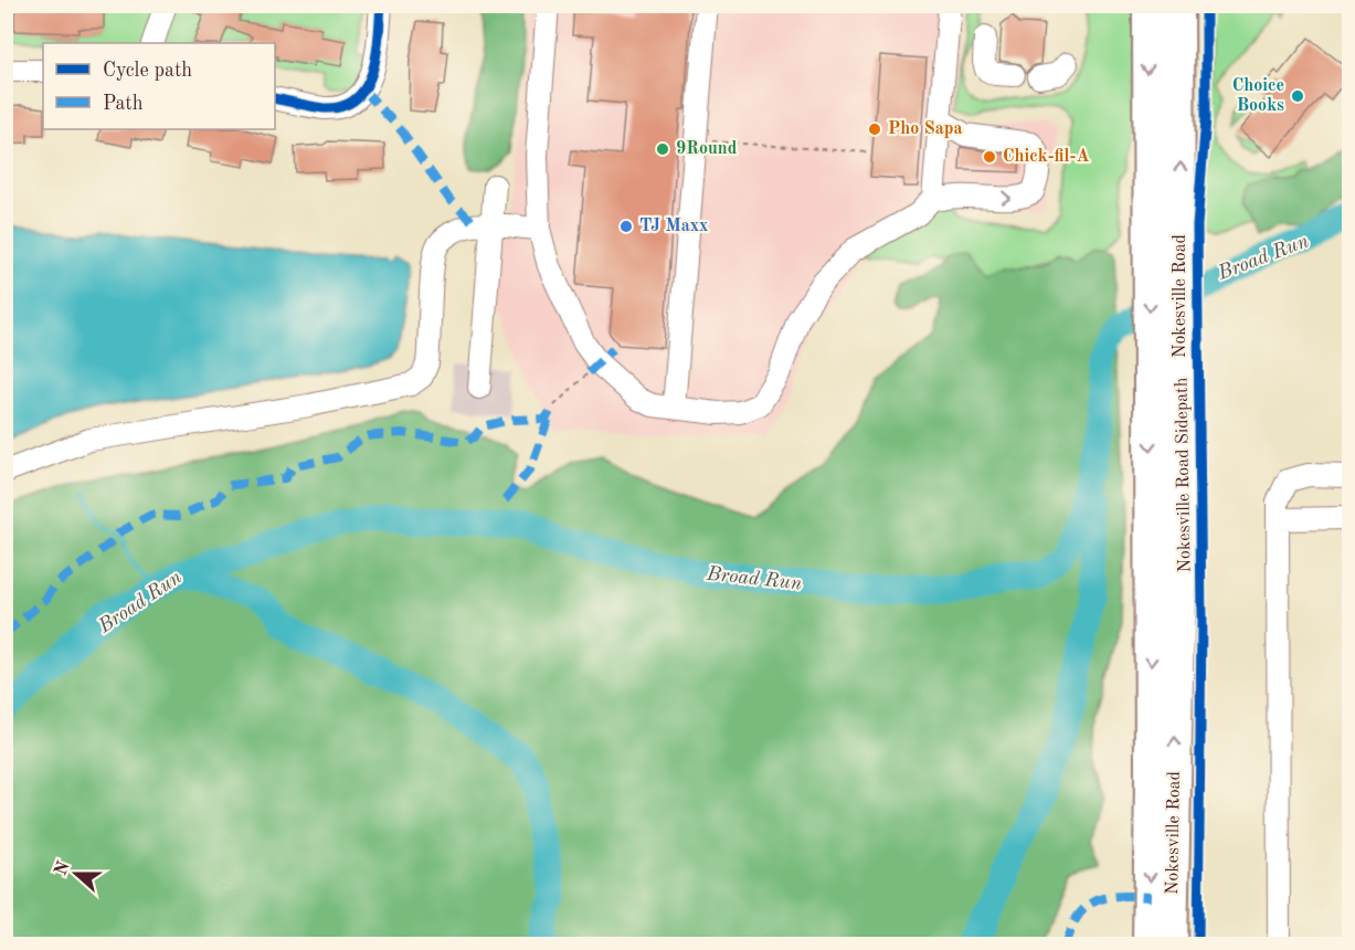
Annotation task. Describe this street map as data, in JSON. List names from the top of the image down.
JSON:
{
  "streets": {
    "highway": ["Nokesville Road"],
    "cycle path": ["Nokesville Road Sidepath"]
  },
  "water": ["Broad Run"],
  "places": [
    "Choice Books",
    "Pho Sapa",
    "9Round",
    "Chick-fil-A",
    "TJ Maxx"
  ],
  "legend": ["Cycle path", "Path"],
  "north": "left"
}
